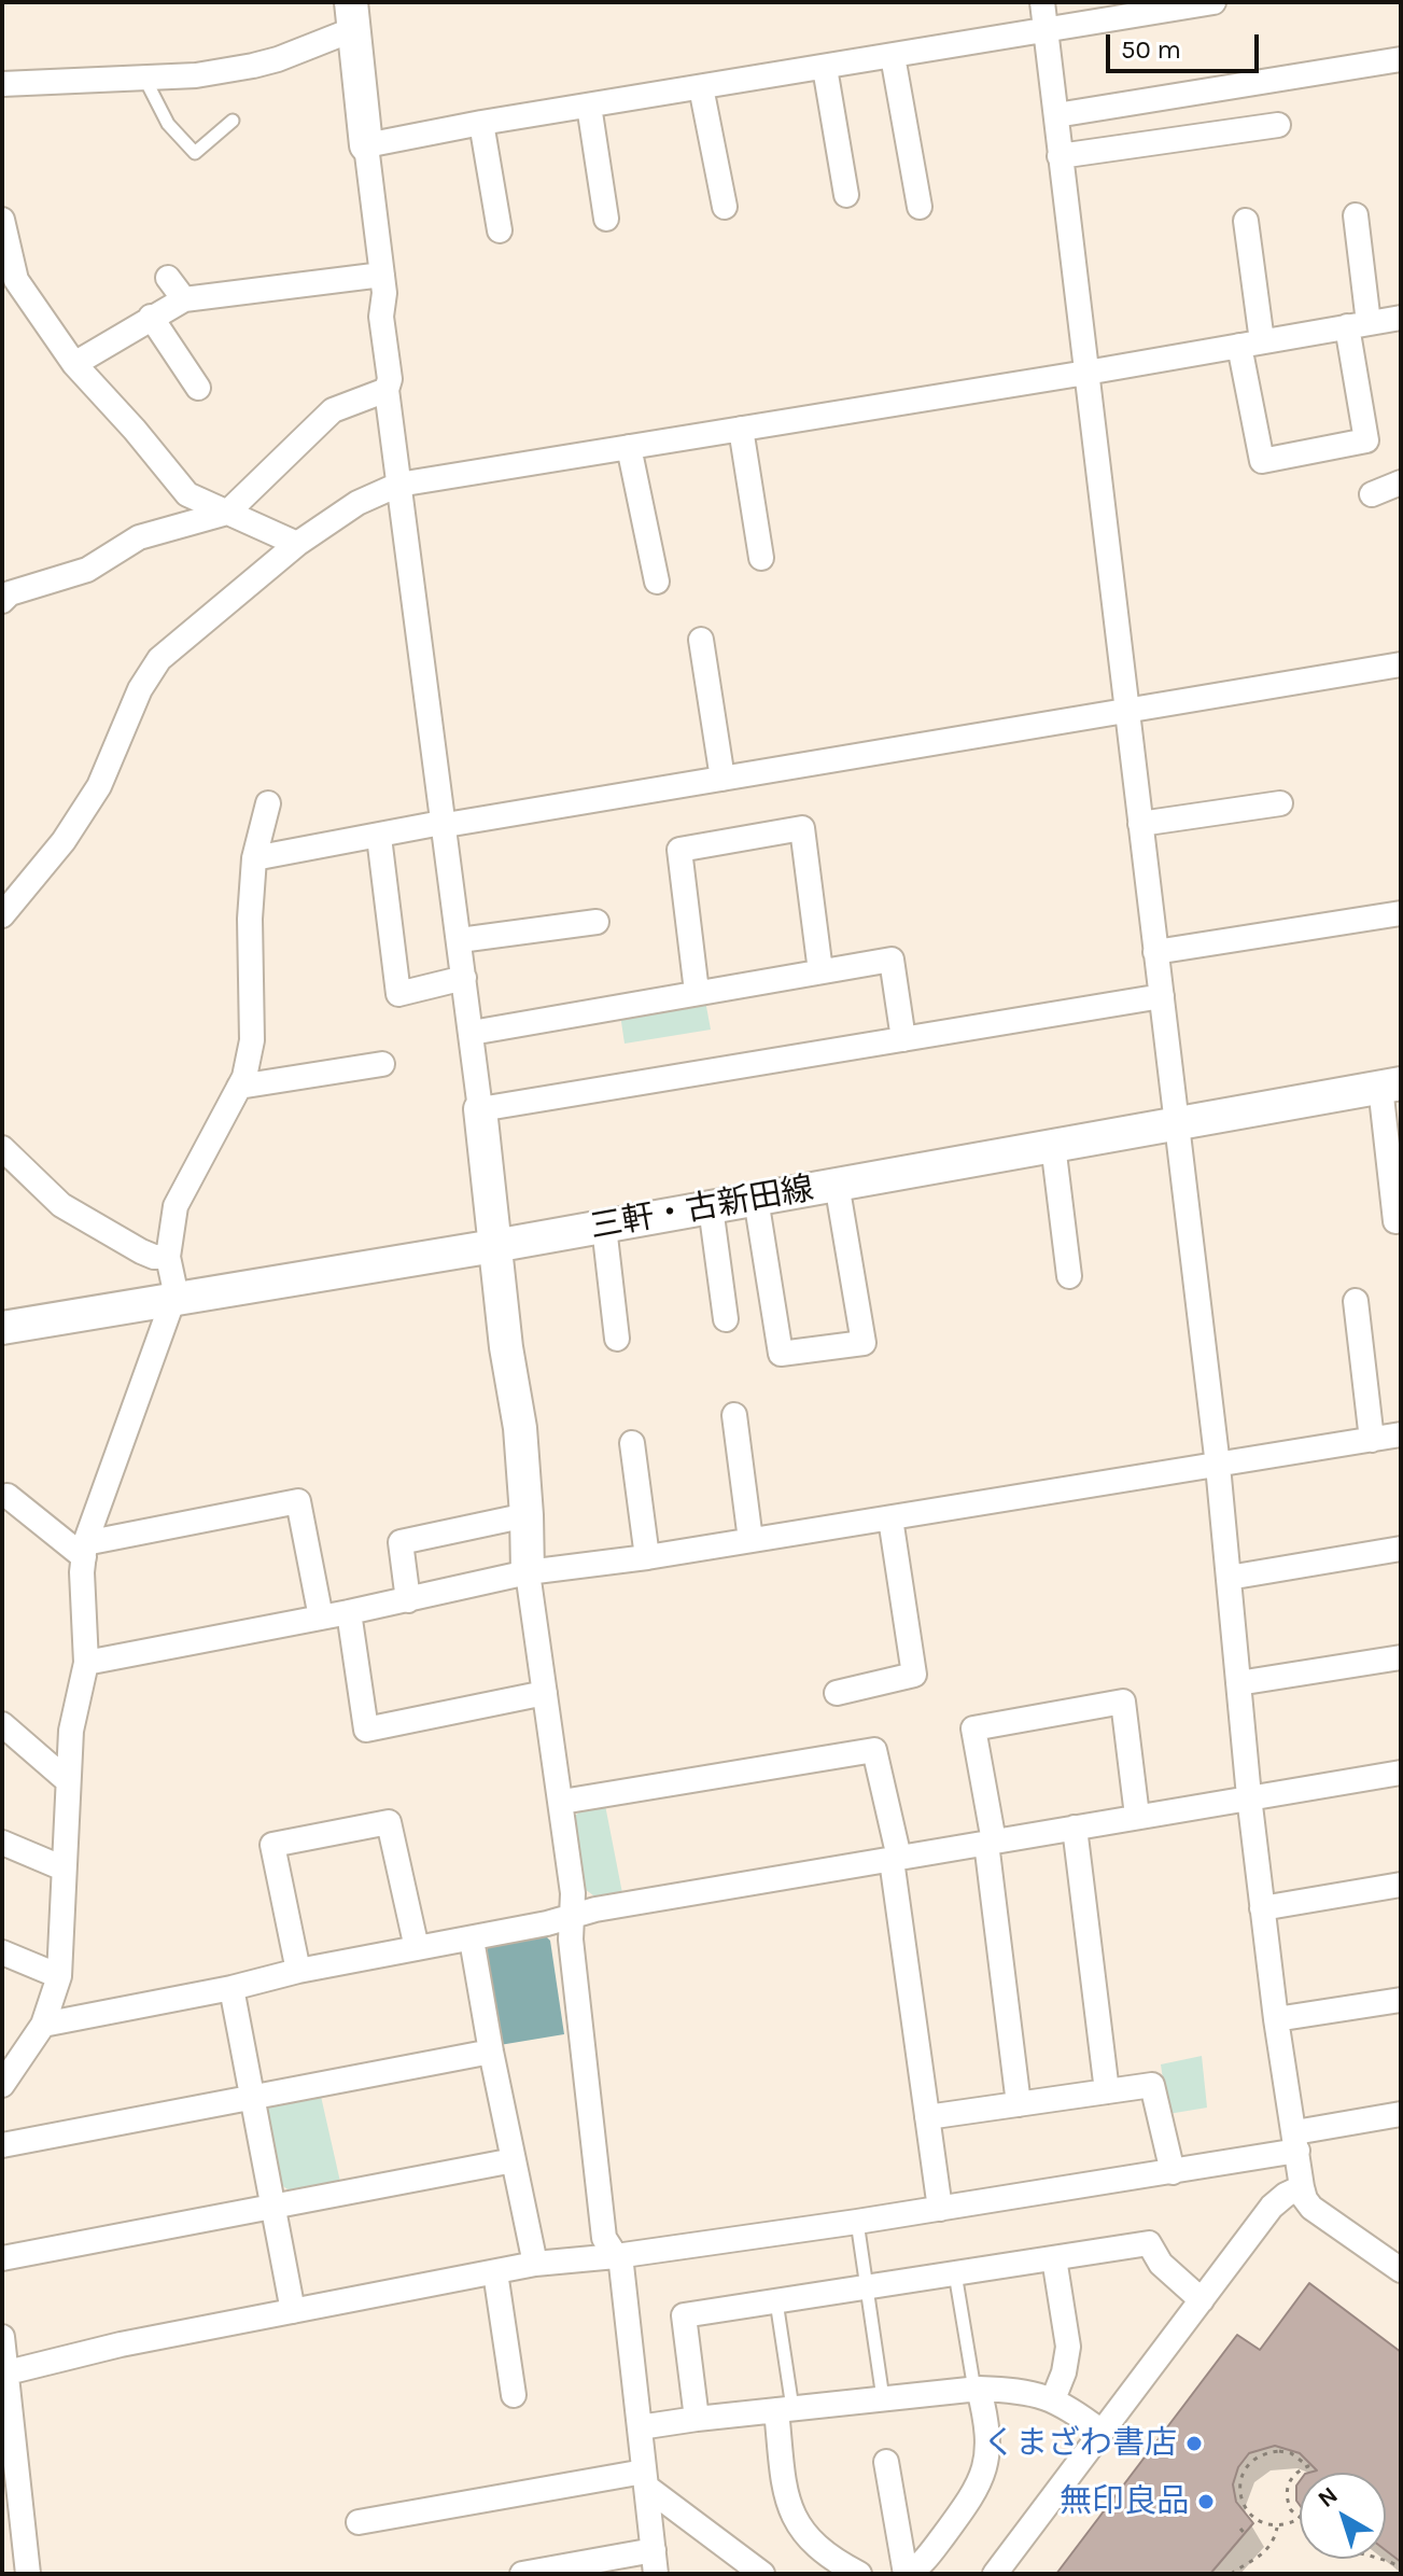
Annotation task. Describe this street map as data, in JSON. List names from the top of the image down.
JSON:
{
  "streets": {
    "street": ["三軒・古新田線"]
  },
  "places": ["くまざわ書店", "無印良品"],
  "scale_bar": "50 m",
  "north": "top left"
}
